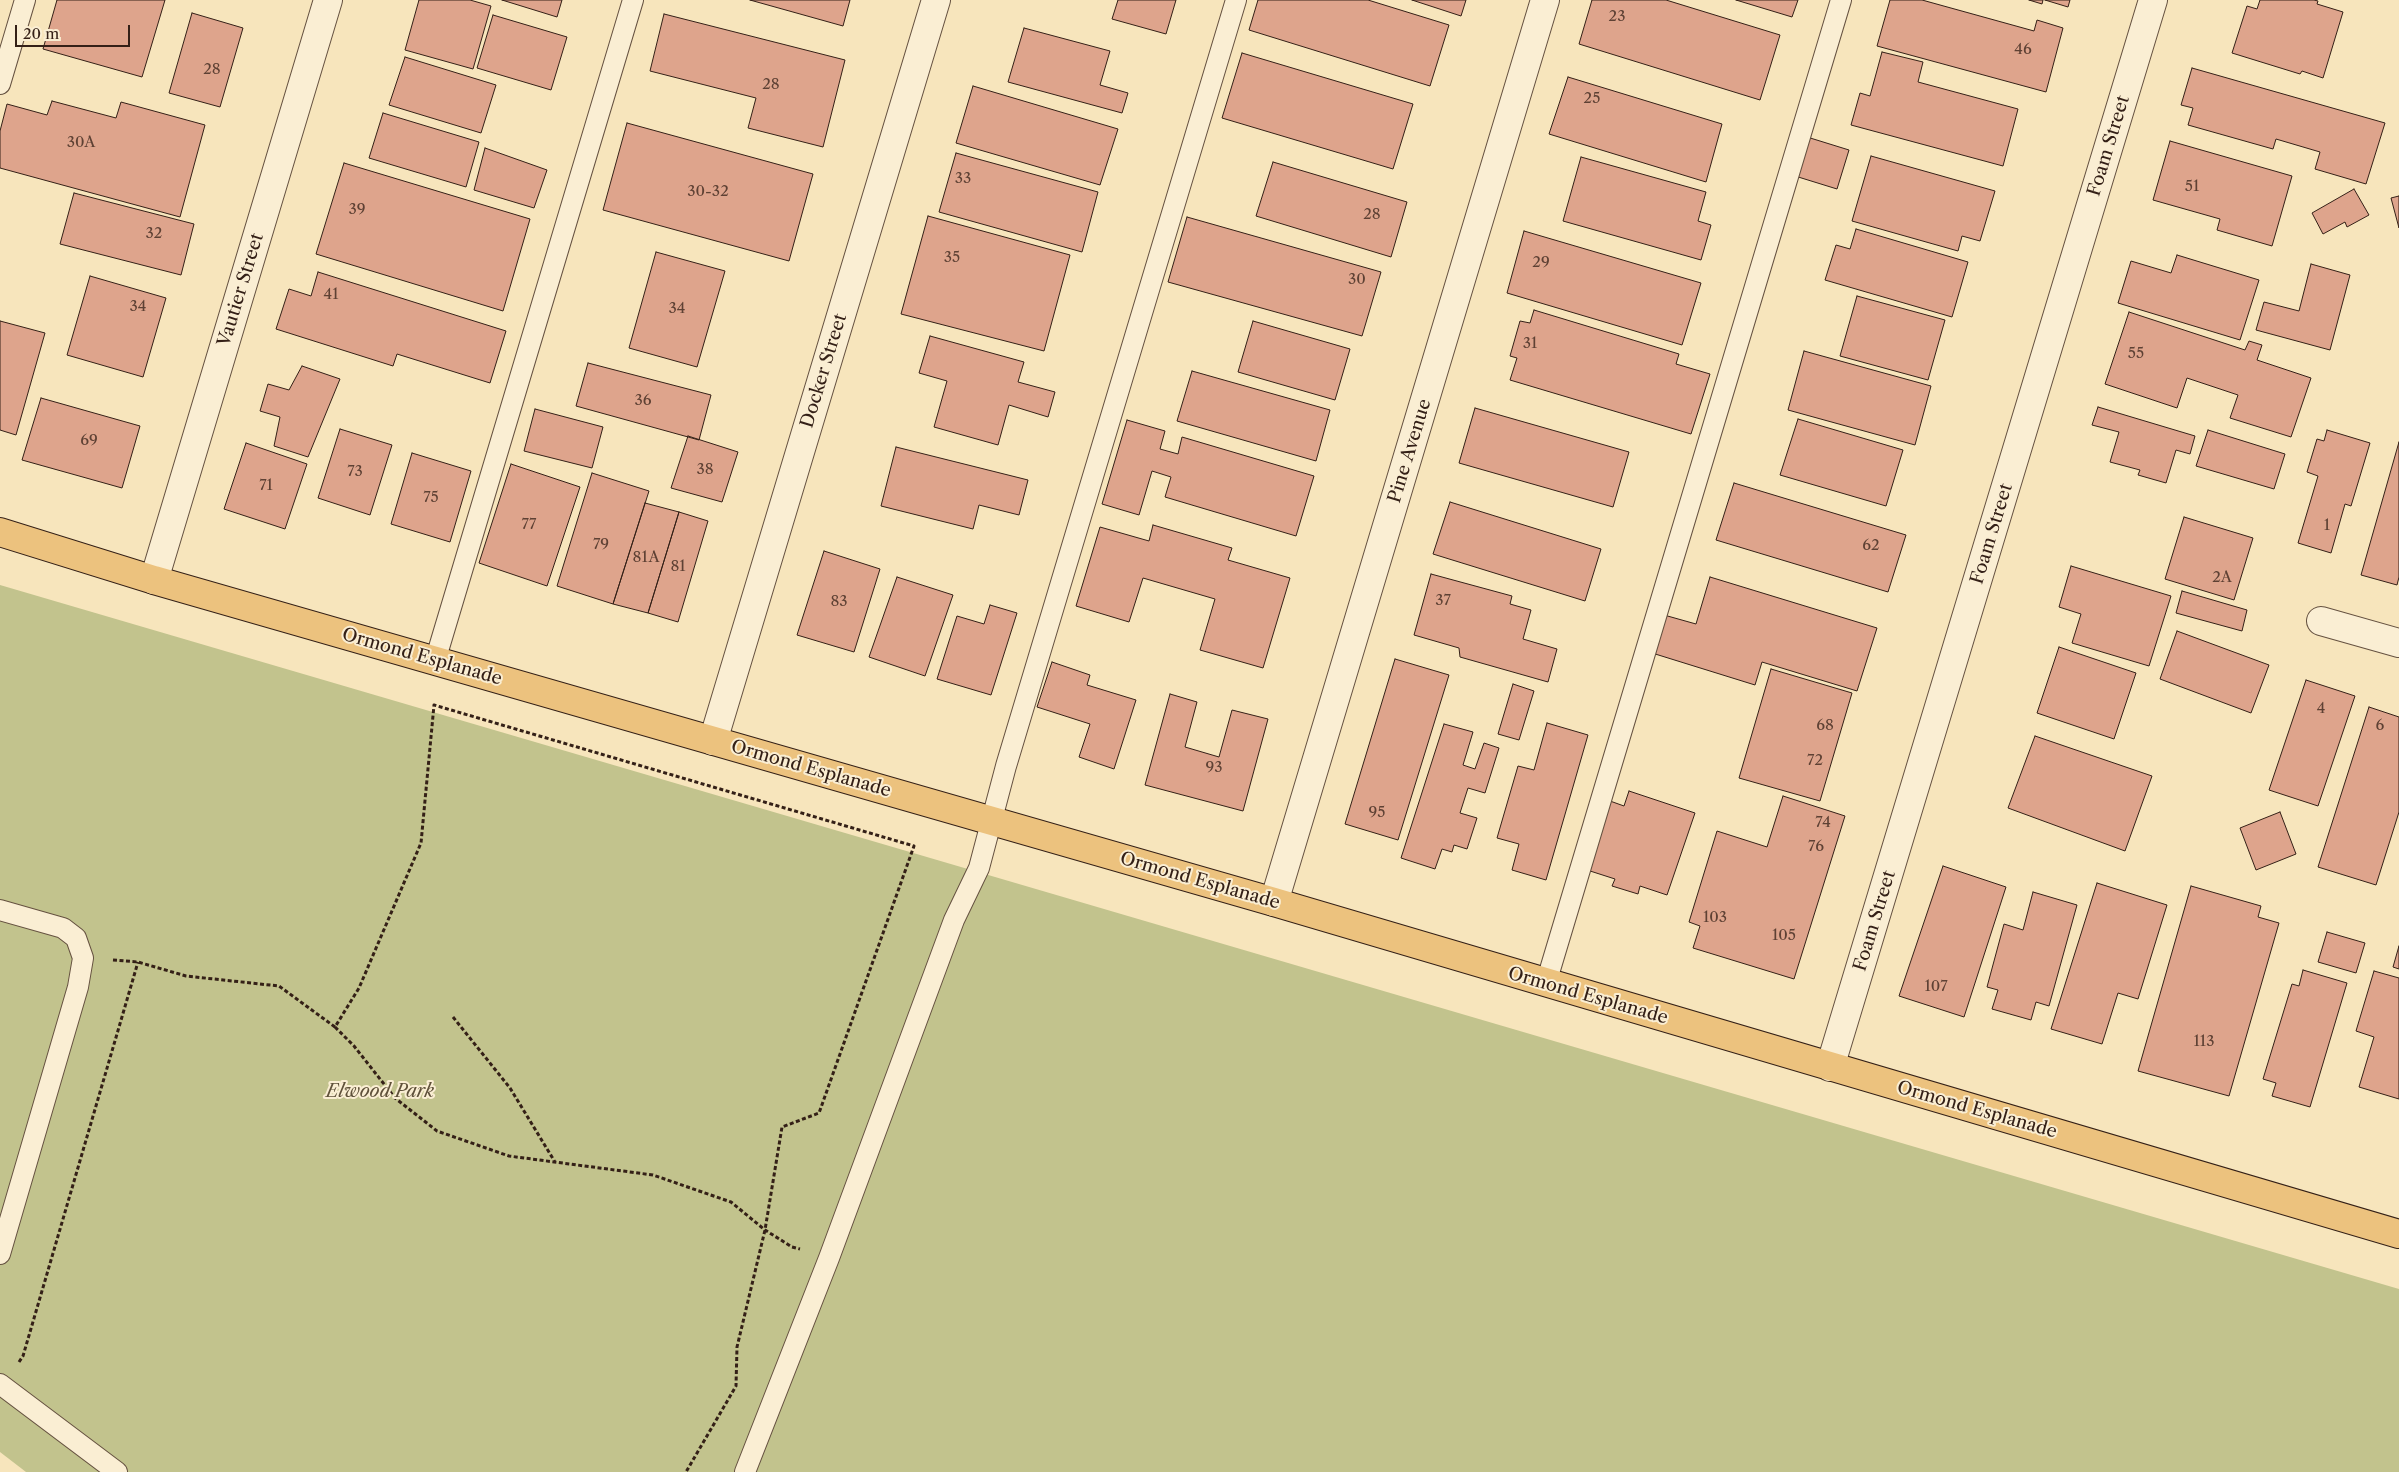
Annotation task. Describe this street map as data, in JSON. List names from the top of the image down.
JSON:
{
  "streets": {
    "main road": ["Ormond Esplanade"],
    "street": [
      "Foam Street",
      "Vautier Street",
      "Docker Street",
      "Pine Avenue"
    ]
  },
  "crossings": [
    ["Foam Street", "Ormond Esplanade"],
    ["Vautier Street", "Ormond Esplanade"],
    ["Docker Street", "Ormond Esplanade"],
    ["Pine Avenue", "Ormond Esplanade"]
  ],
  "parks": ["Elwood Park"],
  "house_numbers": [
    "23",
    "46",
    "28",
    "28",
    "25",
    "30A",
    "33",
    "51",
    "30-32",
    "39",
    "28",
    "32",
    "35",
    "29",
    "30",
    "41",
    "34",
    "34",
    "31",
    "55",
    "36",
    "69",
    "38",
    "73",
    "71",
    "75",
    "77",
    "1",
    "79",
    "62",
    "81A",
    "81",
    "2A",
    "37",
    "83",
    "4",
    "68",
    "6",
    "72",
    "93",
    "95",
    "74",
    "76",
    "103",
    "105",
    "107",
    "113"
  ],
  "scale_bar": "20 m"
}
